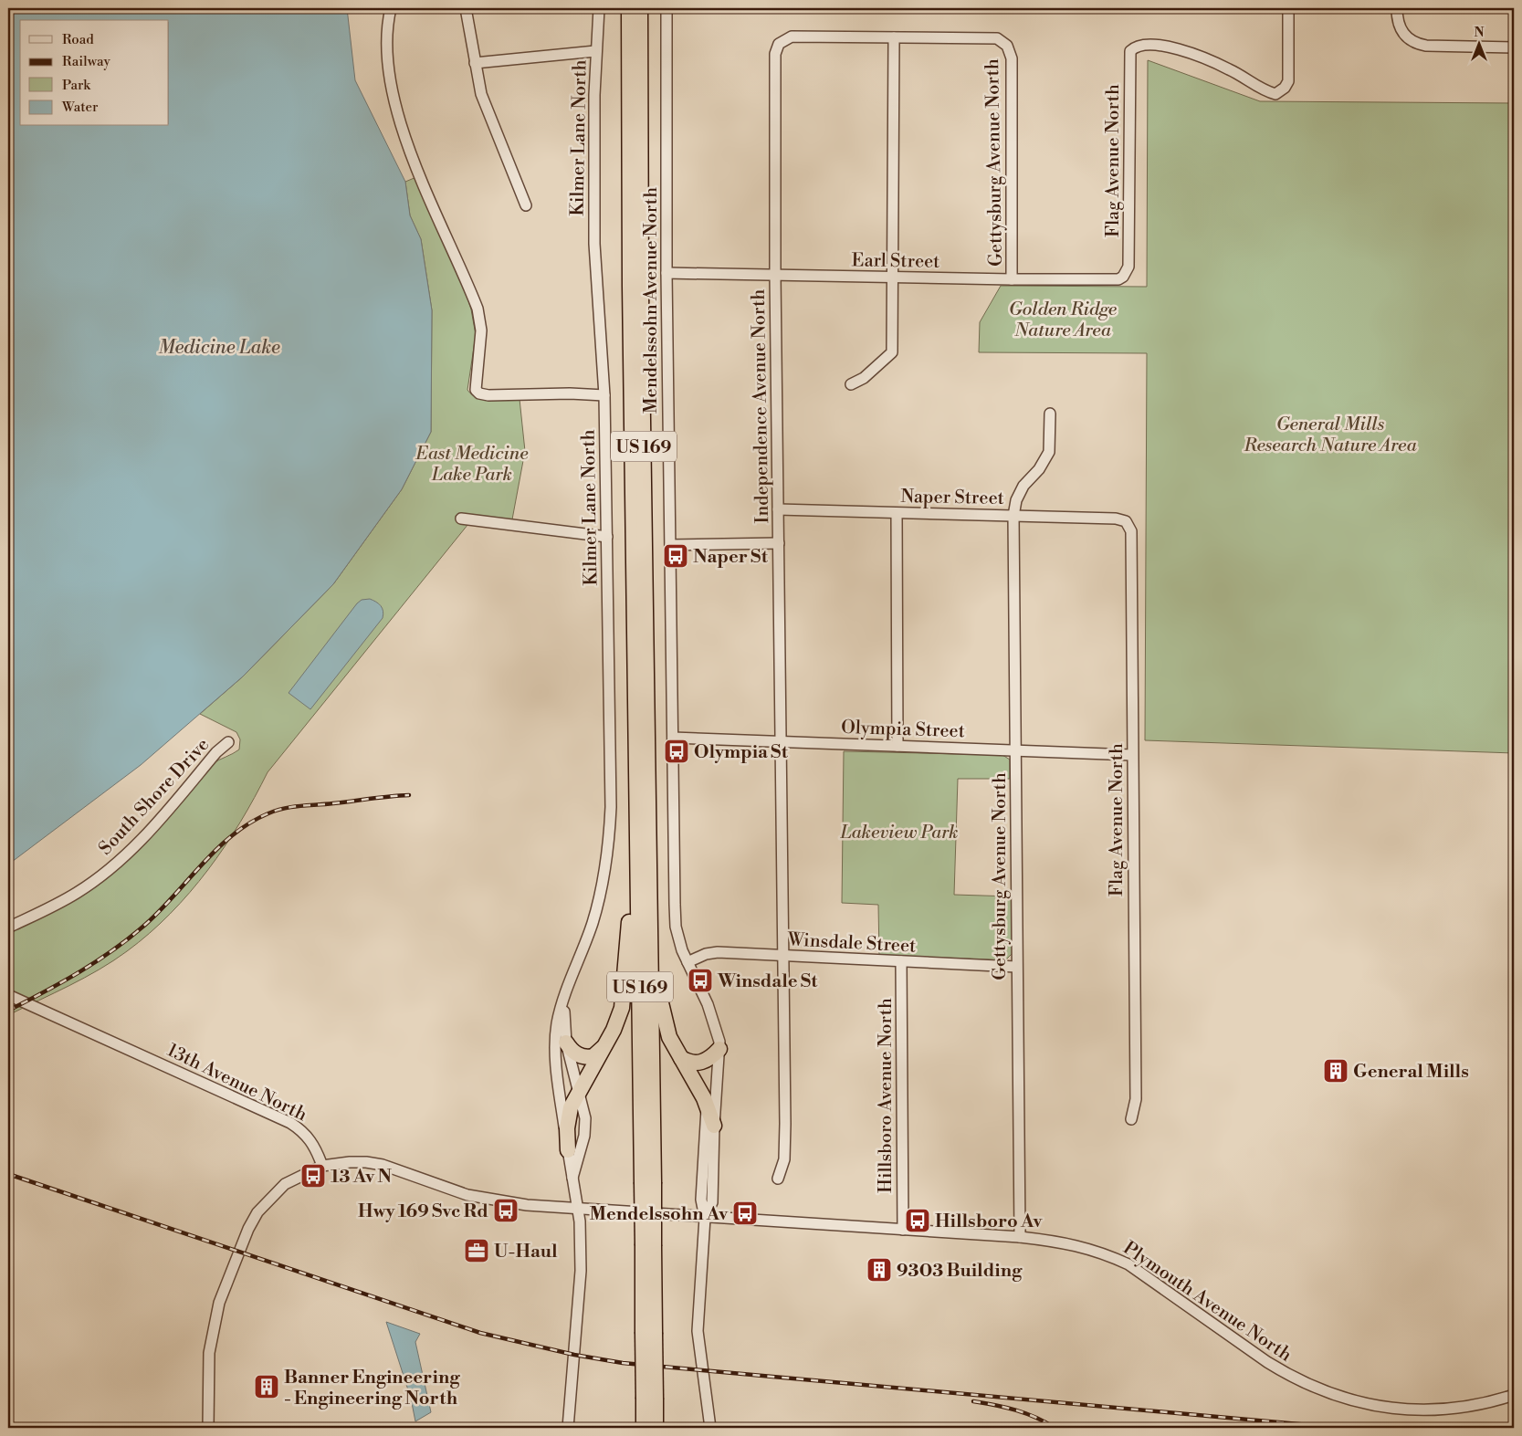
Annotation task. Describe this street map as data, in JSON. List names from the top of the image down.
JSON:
{
  "streets": {
    "highway": ["US 169"],
    "street": [
      "Kilmer Lane North",
      "Flag Avenue North",
      "Gettysburg Avenue North",
      "Earl Street",
      "Mendelssohn Avenue North",
      "Independence Avenue North",
      "Naper Street",
      "Olympia Street",
      "South Shore Drive",
      "Winsdale Street",
      "13th Avenue North",
      "Hillsboro Avenue North",
      "Plymouth Avenue North"
    ]
  },
  "crossings": [
    ["Kilmer Lane North", "Plymouth Avenue North"],
    ["Flag Avenue North", "Earl Street"],
    ["Flag Avenue North", "Naper Street"],
    ["Flag Avenue North", "Olympia Street"],
    ["Gettysburg Avenue North", "Earl Street"],
    ["Gettysburg Avenue North", "Independence Avenue North"],
    ["Gettysburg Avenue North", "Naper Street"],
    ["Gettysburg Avenue North", "Olympia Street"],
    ["Gettysburg Avenue North", "Winsdale Street"],
    ["Gettysburg Avenue North", "Plymouth Avenue North"],
    ["Earl Street", "Mendelssohn Avenue North"],
    ["Earl Street", "Independence Avenue North"],
    ["Mendelssohn Avenue North", "Olympia Street"],
    ["Mendelssohn Avenue North", "Winsdale Street"],
    ["Mendelssohn Avenue North", "Plymouth Avenue North"],
    ["Independence Avenue North", "Naper Street"],
    ["Independence Avenue North", "Olympia Street"],
    ["Independence Avenue North", "Winsdale Street"],
    ["Winsdale Street", "Hillsboro Avenue North"],
    ["Hillsboro Avenue North", "Plymouth Avenue North"]
  ],
  "water": ["Medicine Lake"],
  "parks": [
    "Golden Ridge Nature Area",
    "General Mills Research Nature Area",
    "East Medicine Lake Park",
    "Lakeview Park"
  ],
  "places": {
    "bus stop": [
      "Naper St",
      "Olympia St",
      "Winsdale St",
      "13 Av N",
      "Hwy 169 Svc Rd",
      "Mendelssohn Av",
      "Hillsboro Av"
    ],
    "building": ["General Mills", "9303 Building", "Banner Engineering - Engineering North"],
    "office": ["U-Haul"]
  },
  "legend": [
    "Road",
    "Railway",
    "Park",
    "Water"
  ],
  "north": "top"
}
